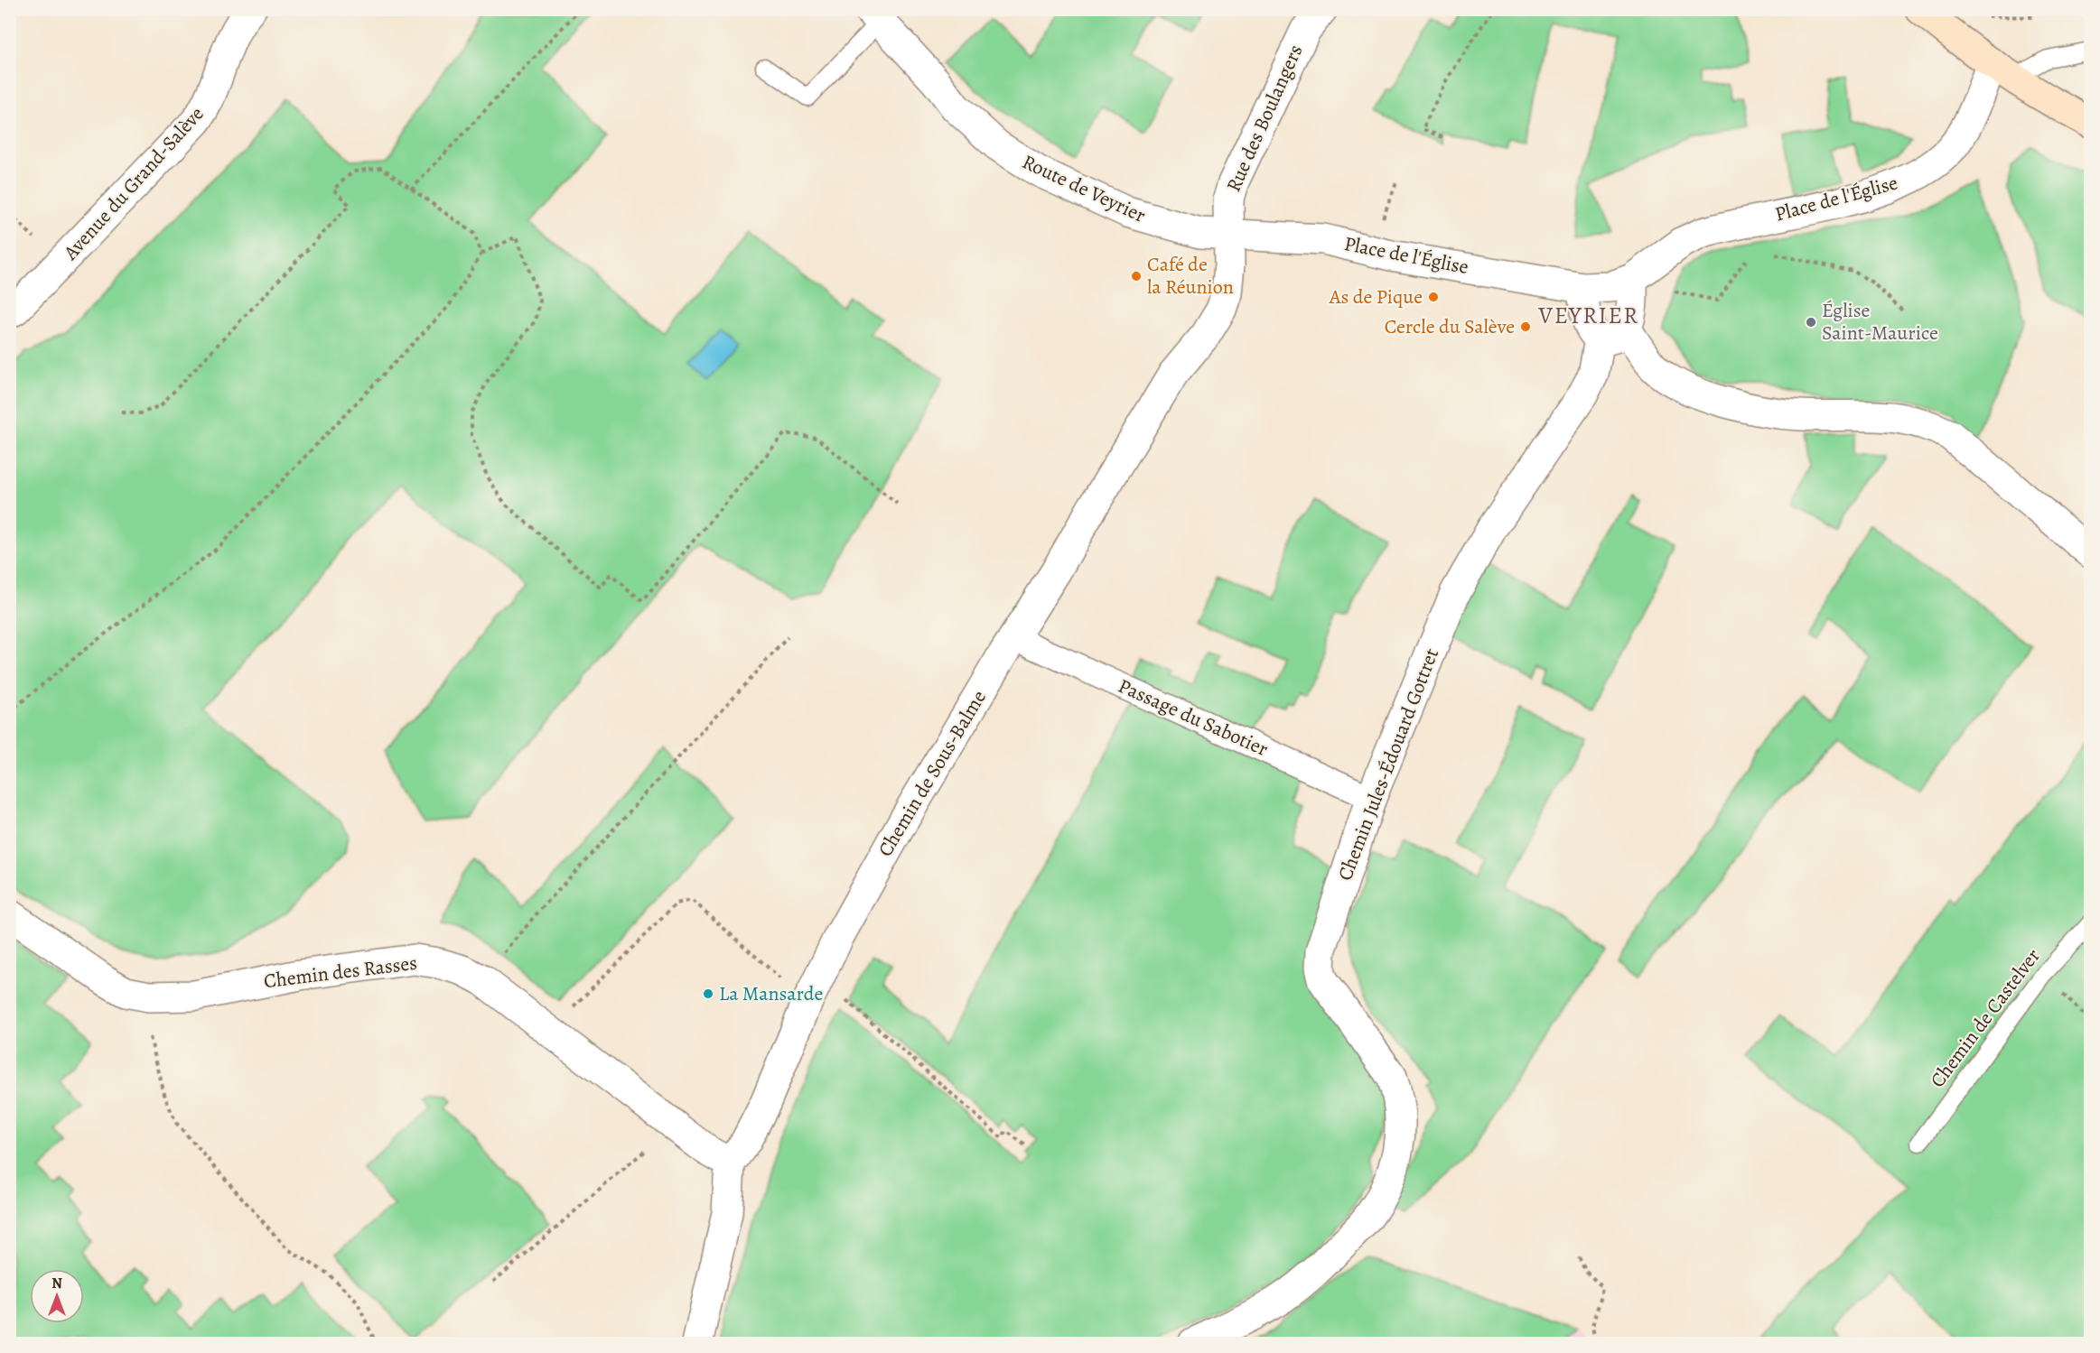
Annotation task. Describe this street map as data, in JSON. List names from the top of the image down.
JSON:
{
  "streets": {
    "street": [
      "Rue des Boulangers",
      "Avenue du Grand-Salève",
      "Route de Veyrier",
      "Place de l'Église",
      "Passage du Sabotier",
      "Chemin Jules-Édouard Gottret",
      "Chemin de Sous-Balme",
      "Chemin des Rasses"
    ],
    "lane": ["Chemin de Castelver"]
  },
  "crossings": [
    ["Rue des Boulangers", "Route de Veyrier"],
    ["Rue des Boulangers", "Place de l'Église"],
    ["Rue des Boulangers", "Chemin de Sous-Balme"],
    ["Route de Veyrier", "Place de l'Église"],
    ["Route de Veyrier", "Chemin de Sous-Balme"],
    ["Place de l'Église", "Chemin de Sous-Balme"],
    ["Passage du Sabotier", "Chemin Jules-Édouard Gottret"],
    ["Passage du Sabotier", "Chemin de Sous-Balme"],
    ["Chemin de Sous-Balme", "Chemin des Rasses"]
  ],
  "districts": ["VEYRIER"],
  "places": [
    "Café de la Réunion",
    "As de Pique",
    "Église Saint-Maurice",
    "Cercle du Salève",
    "La Mansarde"
  ],
  "north": "top"
}
